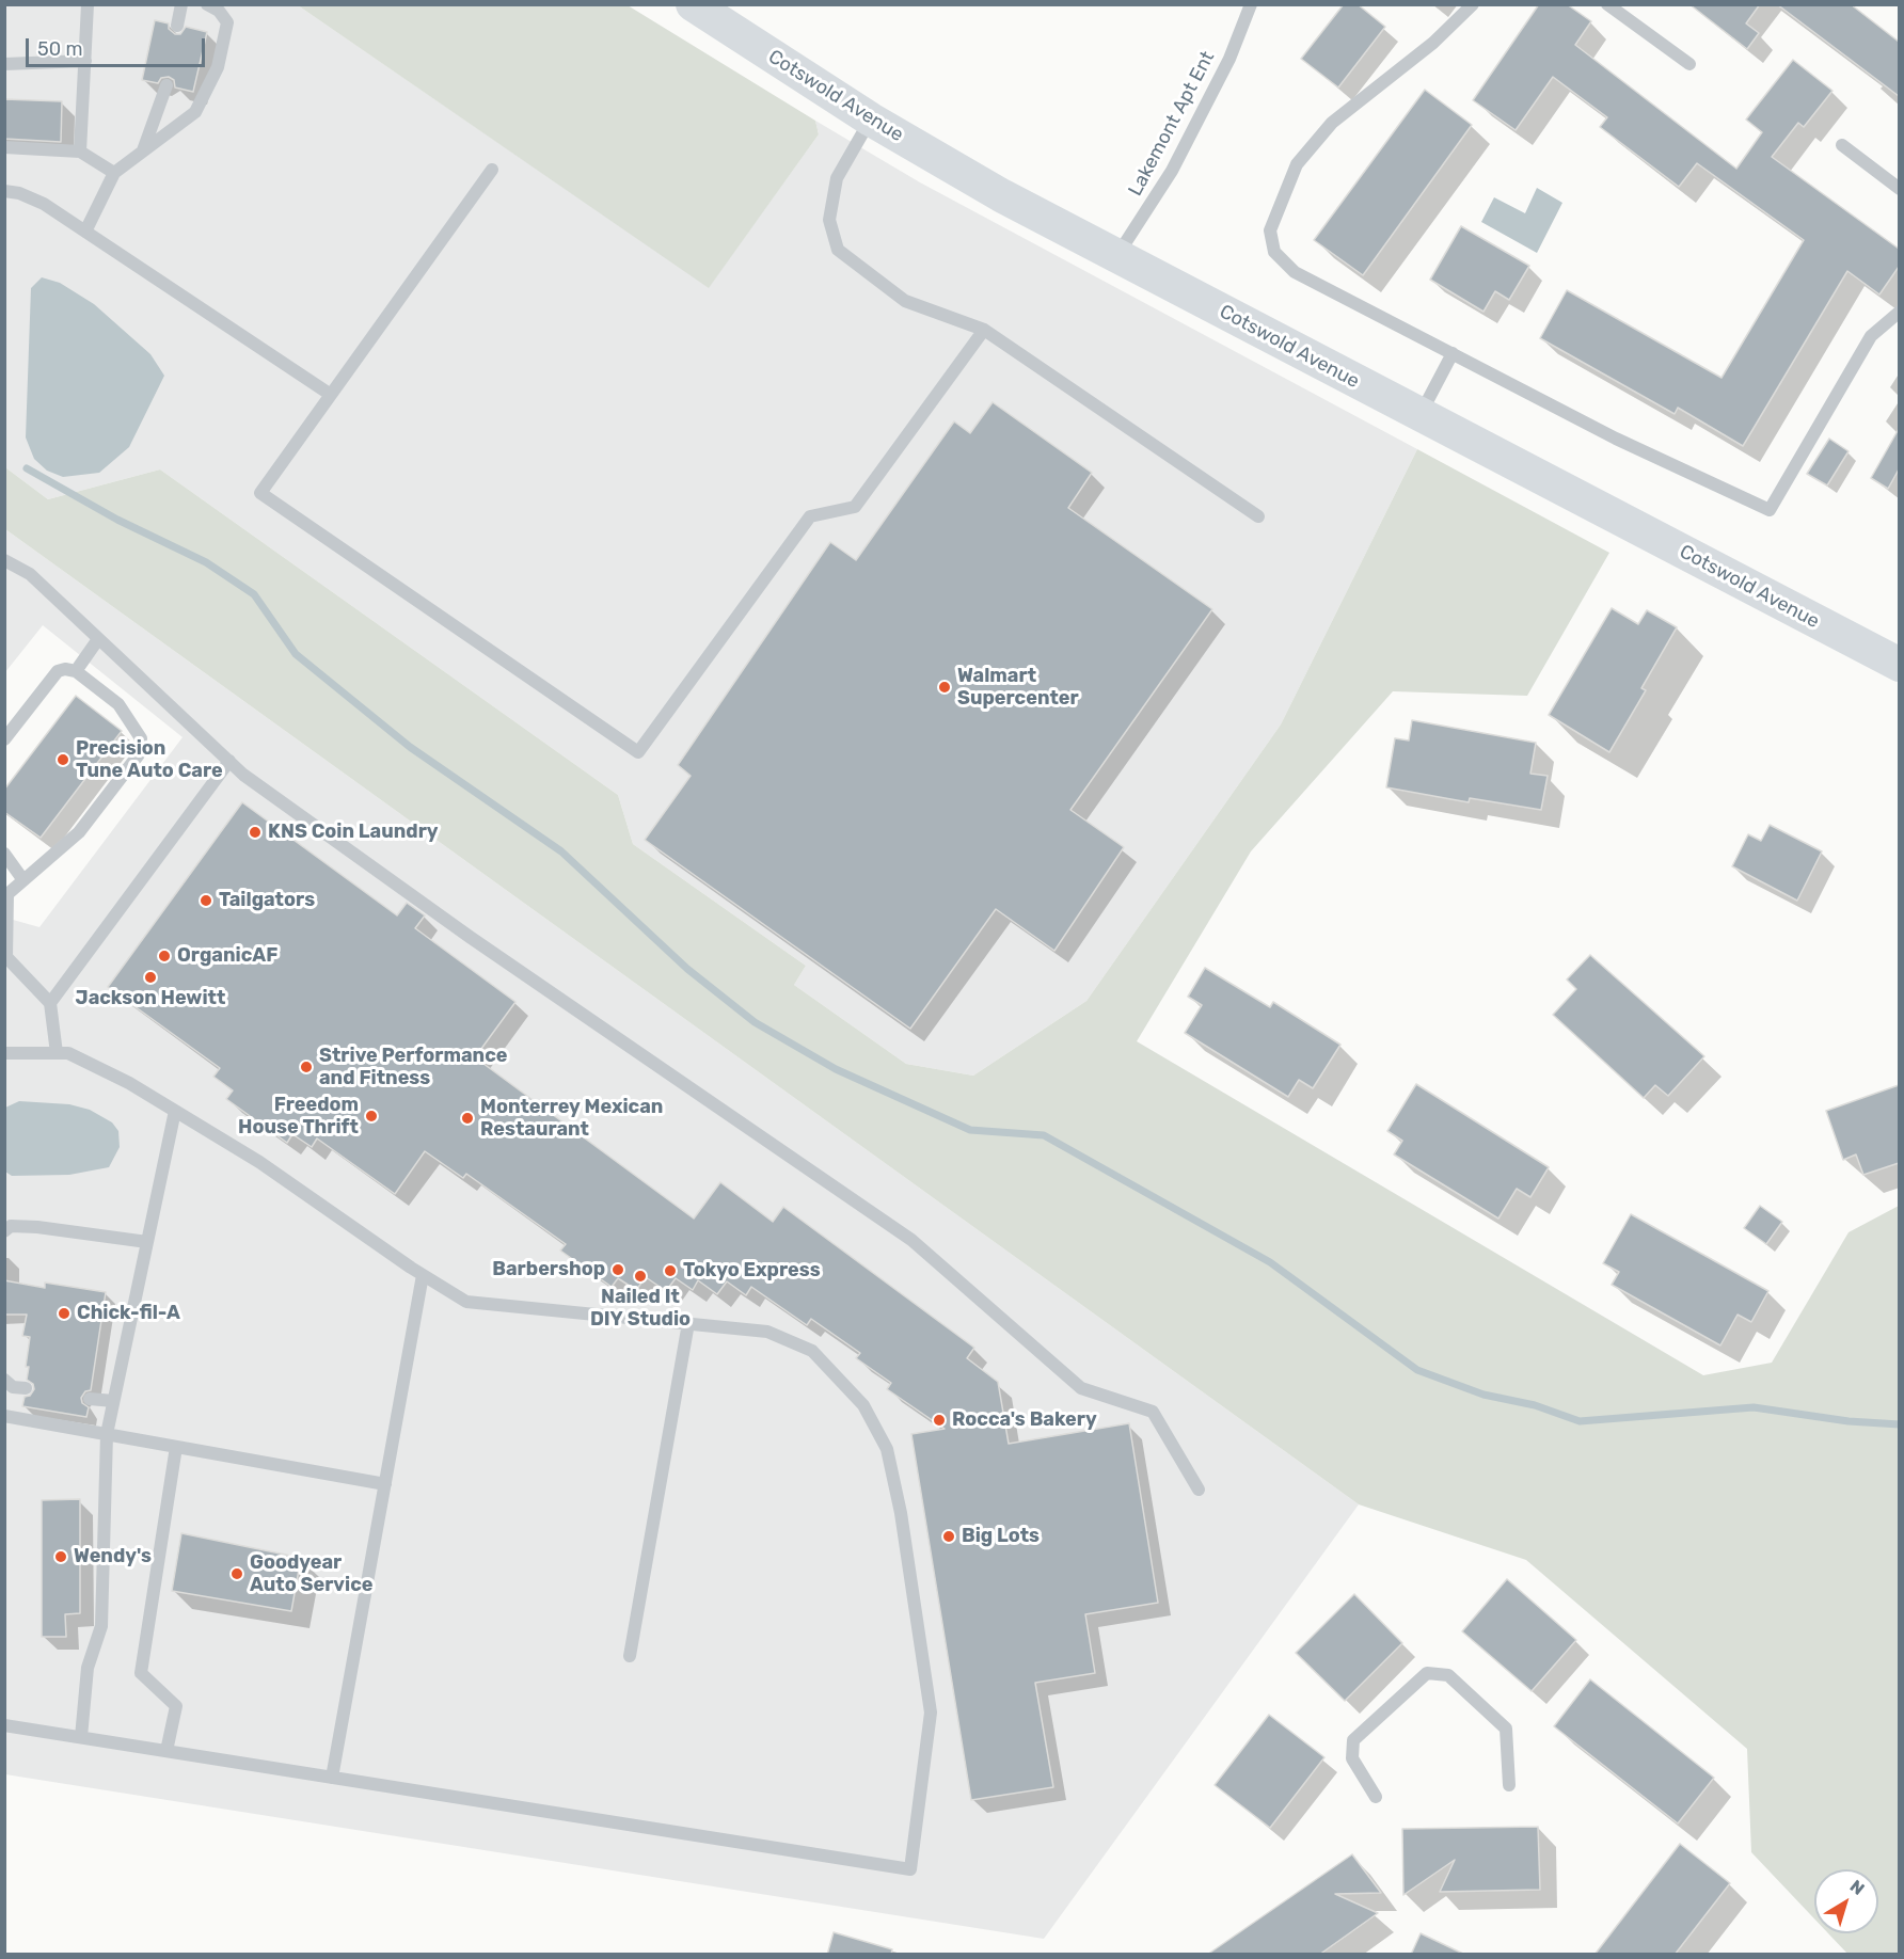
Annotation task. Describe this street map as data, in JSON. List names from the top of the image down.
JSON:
{
  "streets": {
    "street": ["Cotswold Avenue"],
    "lane": ["Lakemont Apt Ent"]
  },
  "crossings": [
    ["Cotswold Avenue", "Lakemont Apt Ent"]
  ],
  "places": [
    "Walmart Supercenter",
    "Precision Tune Auto Care",
    "KNS Coin Laundry",
    "Tailgators",
    "OrganicAF",
    "Jackson Hewitt",
    "Strive Performance and Fitness",
    "Freedom House Thrift",
    "Monterrey Mexican Restaurant",
    "Barbershop",
    "Tokyo Express",
    "Nailed It DIY Studio",
    "Chick-fil-A",
    "Rocca's Bakery",
    "Big Lots",
    "Wendy's",
    "Goodyear Auto Service"
  ],
  "scale_bar": "50 m",
  "north": "top right"
}
